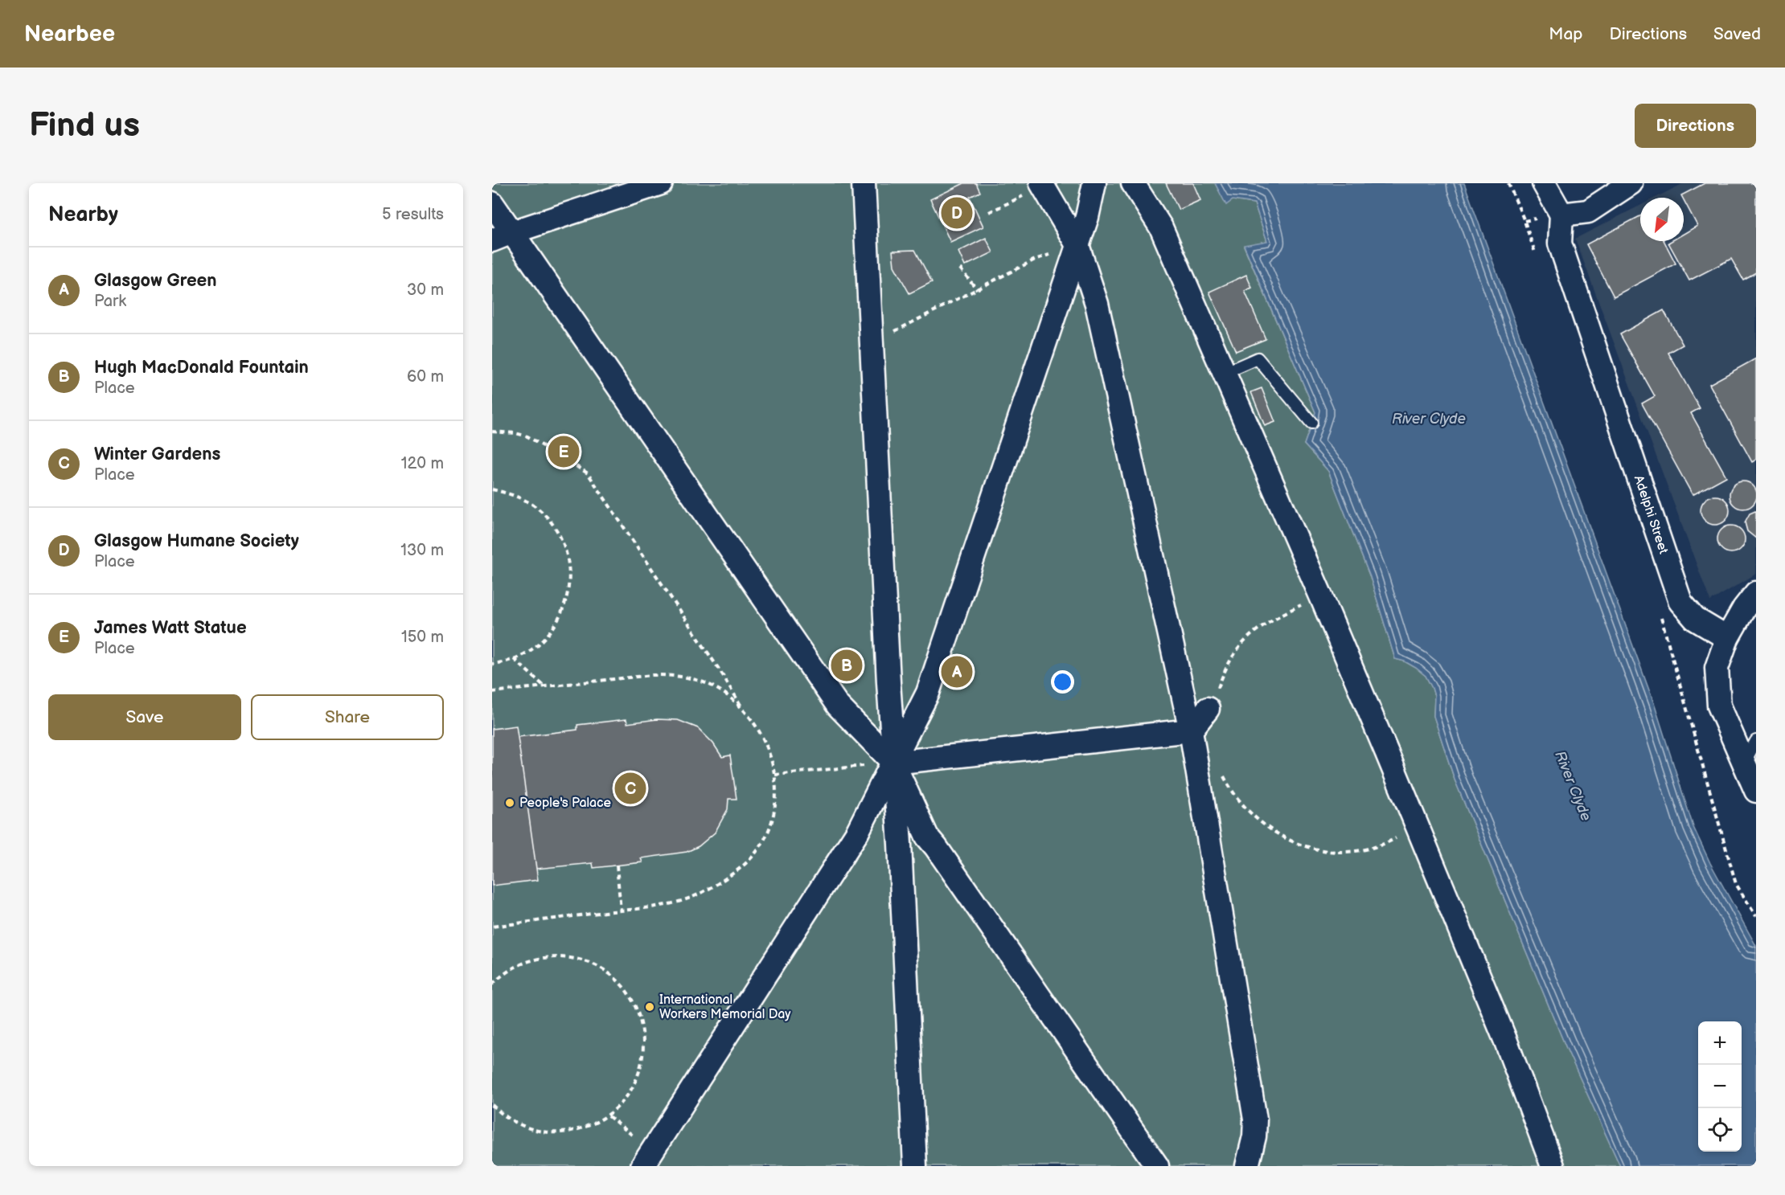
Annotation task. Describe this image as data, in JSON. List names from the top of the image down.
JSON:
{
  "streets": {
    "street": ["Adelphi Street"]
  },
  "water": ["River Clyde"],
  "places": ["People's Palace", "International Workers Memorial Day"],
  "north": "bottom left",
  "page": {
    "header": "Nearbee",
    "nav": ["Map", "Directions", "Saved"],
    "buttons": [
      "Directions",
      ["Save", "Share"]
    ],
    "title": "Find us",
    "heading": ["Nearby", "5 results"],
    "pins": [
      "D",
      "E",
      "B",
      "A",
      "C"
    ],
    "list": [
      {
        "mark": "A",
        "name": "Glasgow Green",
        "note": "Park",
        "value": "30 m"
      },
      {
        "mark": "B",
        "name": "Hugh MacDonald Fountain",
        "note": "Place",
        "value": "60 m"
      },
      {
        "mark": "C",
        "name": "Winter Gardens",
        "note": "Place",
        "value": "120 m"
      },
      {
        "mark": "D",
        "name": "Glasgow Humane Society",
        "note": "Place",
        "value": "130 m"
      },
      {
        "mark": "E",
        "name": "James Watt Statue",
        "note": "Place",
        "value": "150 m"
      }
    ],
    "map_buttons": ["+", "−"]
  }
}
